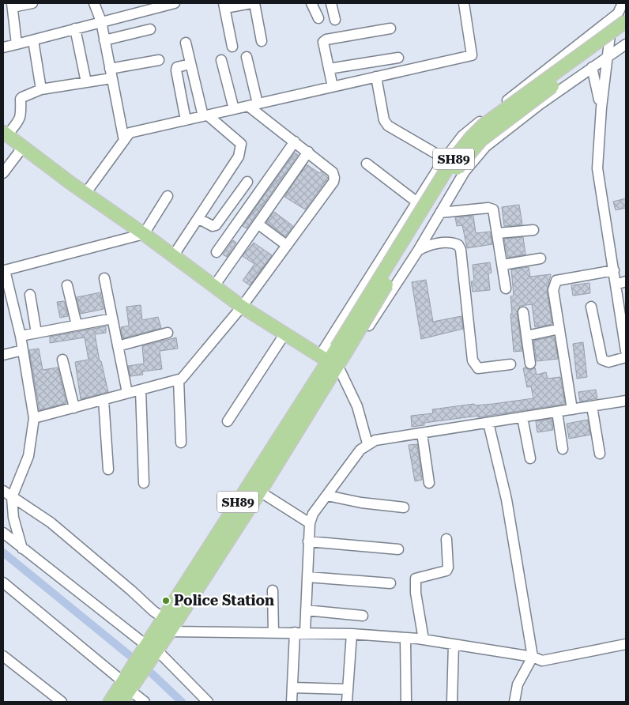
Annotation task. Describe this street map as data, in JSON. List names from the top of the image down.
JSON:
{
  "streets": {
    "main road": ["SH89"]
  },
  "places": ["Police Station"]
}
